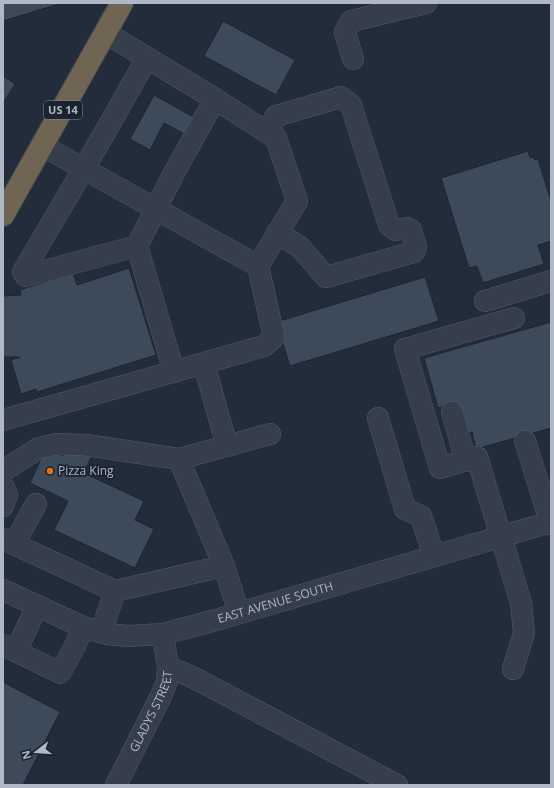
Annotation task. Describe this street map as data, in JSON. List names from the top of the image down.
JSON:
{
  "streets": {
    "highway": ["US 14"],
    "street": ["EAST AVENUE SOUTH", "GLADYS STREET"]
  },
  "crossings": [
    ["EAST AVENUE SOUTH", "GLADYS STREET"]
  ],
  "places": ["Pizza King"],
  "north": "left"
}
